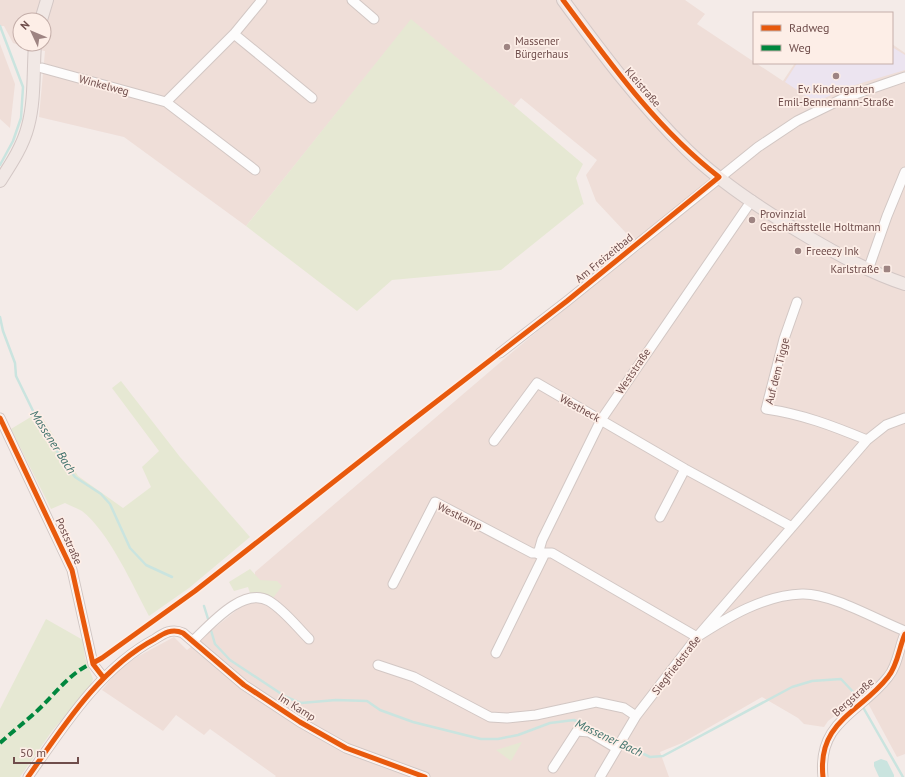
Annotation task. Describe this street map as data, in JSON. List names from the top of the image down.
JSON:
{
  "streets": {
    "main road": ["Kleistraße"],
    "street": [
      "Winkelweg",
      "Am Freizeitbad",
      "Weststraße",
      "Auf dem Tigge",
      "Westheck",
      "Westkamp",
      "Poststraße",
      "Siegfriedstraße",
      "Bergstraße",
      "Im Kamp"
    ]
  },
  "crossings": [
    ["Kleistraße", "Am Freizeitbad"],
    ["Kleistraße", "Weststraße"],
    ["Weststraße", "Westheck"],
    ["Weststraße", "Westkamp"],
    ["Auf dem Tigge", "Siegfriedstraße"],
    ["Westheck", "Siegfriedstraße"],
    ["Westkamp", "Siegfriedstraße"],
    ["Poststraße", "Im Kamp"]
  ],
  "water": ["Massener Bach"],
  "places": {
    "other": [
      "Massener Bürgerhaus",
      "Ev. Kindergarten Emil-Bennemann-Straße",
      "Provinzial Geschäftsstelle Holtmann",
      "Freeezy Ink"
    ],
    "transit": ["Karlstraße"]
  },
  "legend": ["Radweg", "Weg"],
  "scale_bar": "50 m",
  "north": "top left"
}
